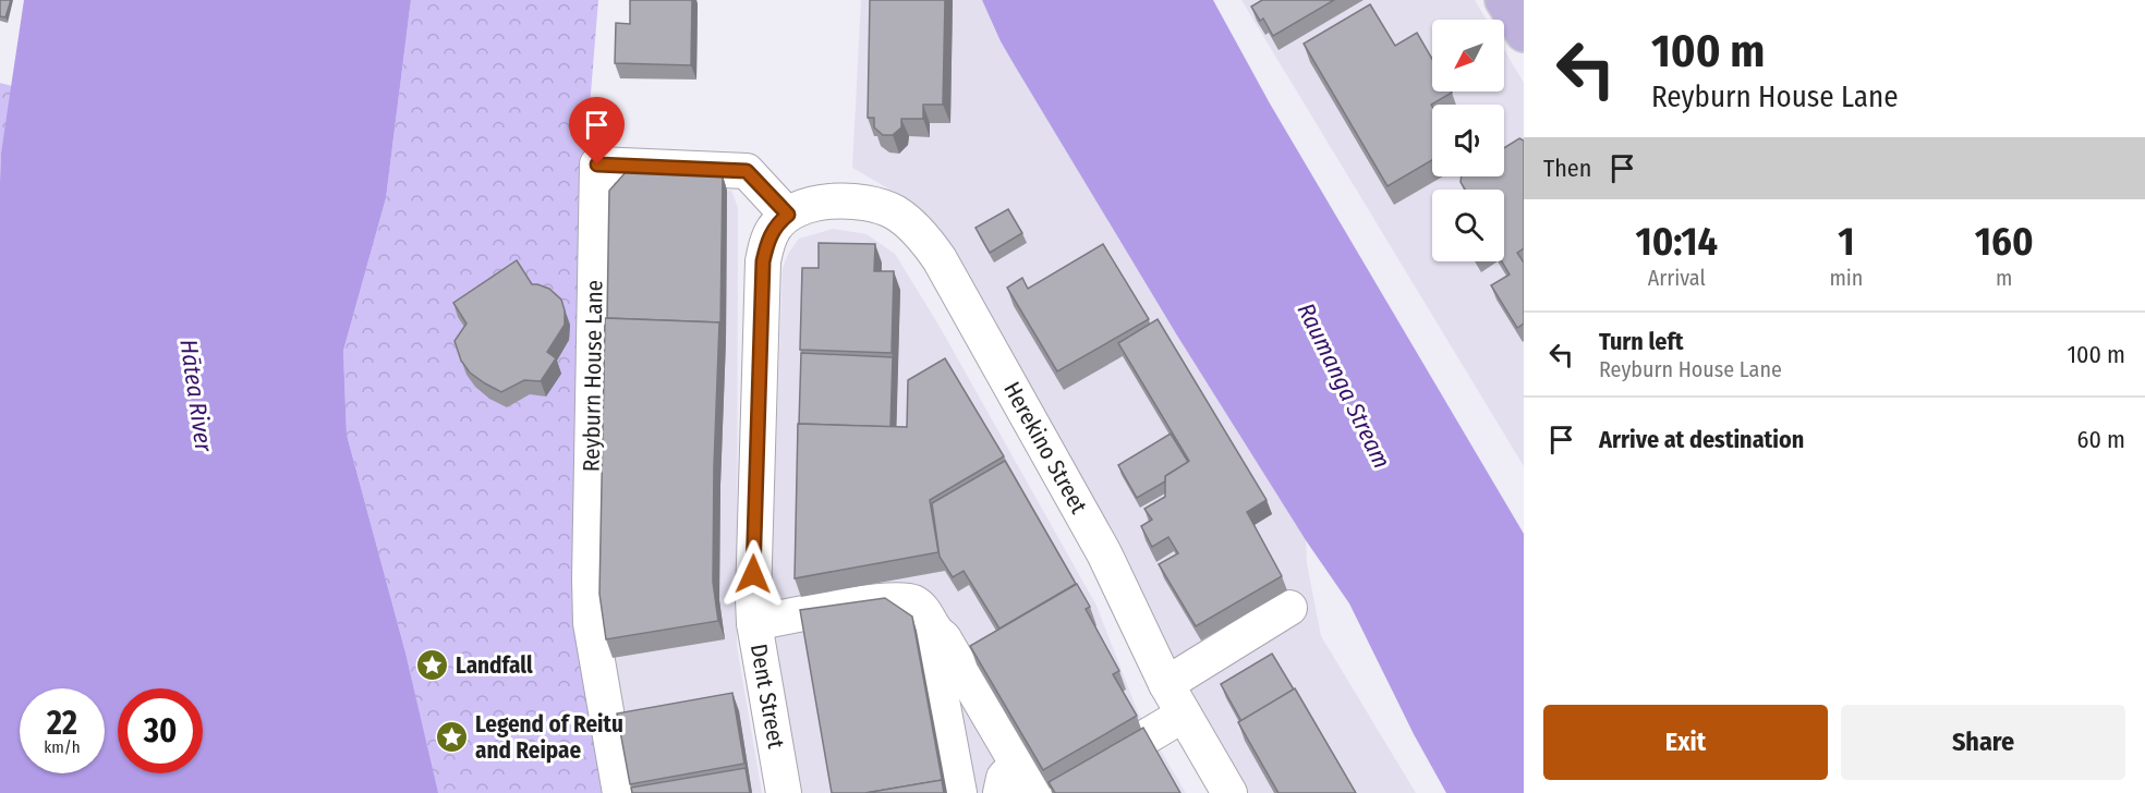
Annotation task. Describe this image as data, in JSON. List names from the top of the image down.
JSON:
{
  "streets": {
    "street": ["Reyburn House Lane", "Herekino Street", "Dent Street"]
  },
  "crossings": [
    ["Reyburn House Lane", "Herekino Street"],
    ["Reyburn House Lane", "Dent Street"],
    ["Herekino Street", "Dent Street"]
  ],
  "water": ["Raumanga Stream", "Hātea River"],
  "places": {
    "place": ["Landfall", "Legend of Reitu and Reipae"]
  },
  "north": "bottom left",
  "page": {
    "turn": ["100 m", "Reyburn House Lane"],
    "then": "Then",
    "eta": [
      "10:14",
      "Arrival",
      "1",
      "min",
      "160",
      "m"
    ],
    "list": [
      {
        "name": "Turn left",
        "note": "Reyburn House Lane",
        "value": "100 m"
      },
      {
        "name": "Arrive at destination",
        "value": "60 m"
      }
    ],
    "speed": "22 km/h",
    "limit": "30",
    "buttons": ["Exit", "Share"]
  }
}
